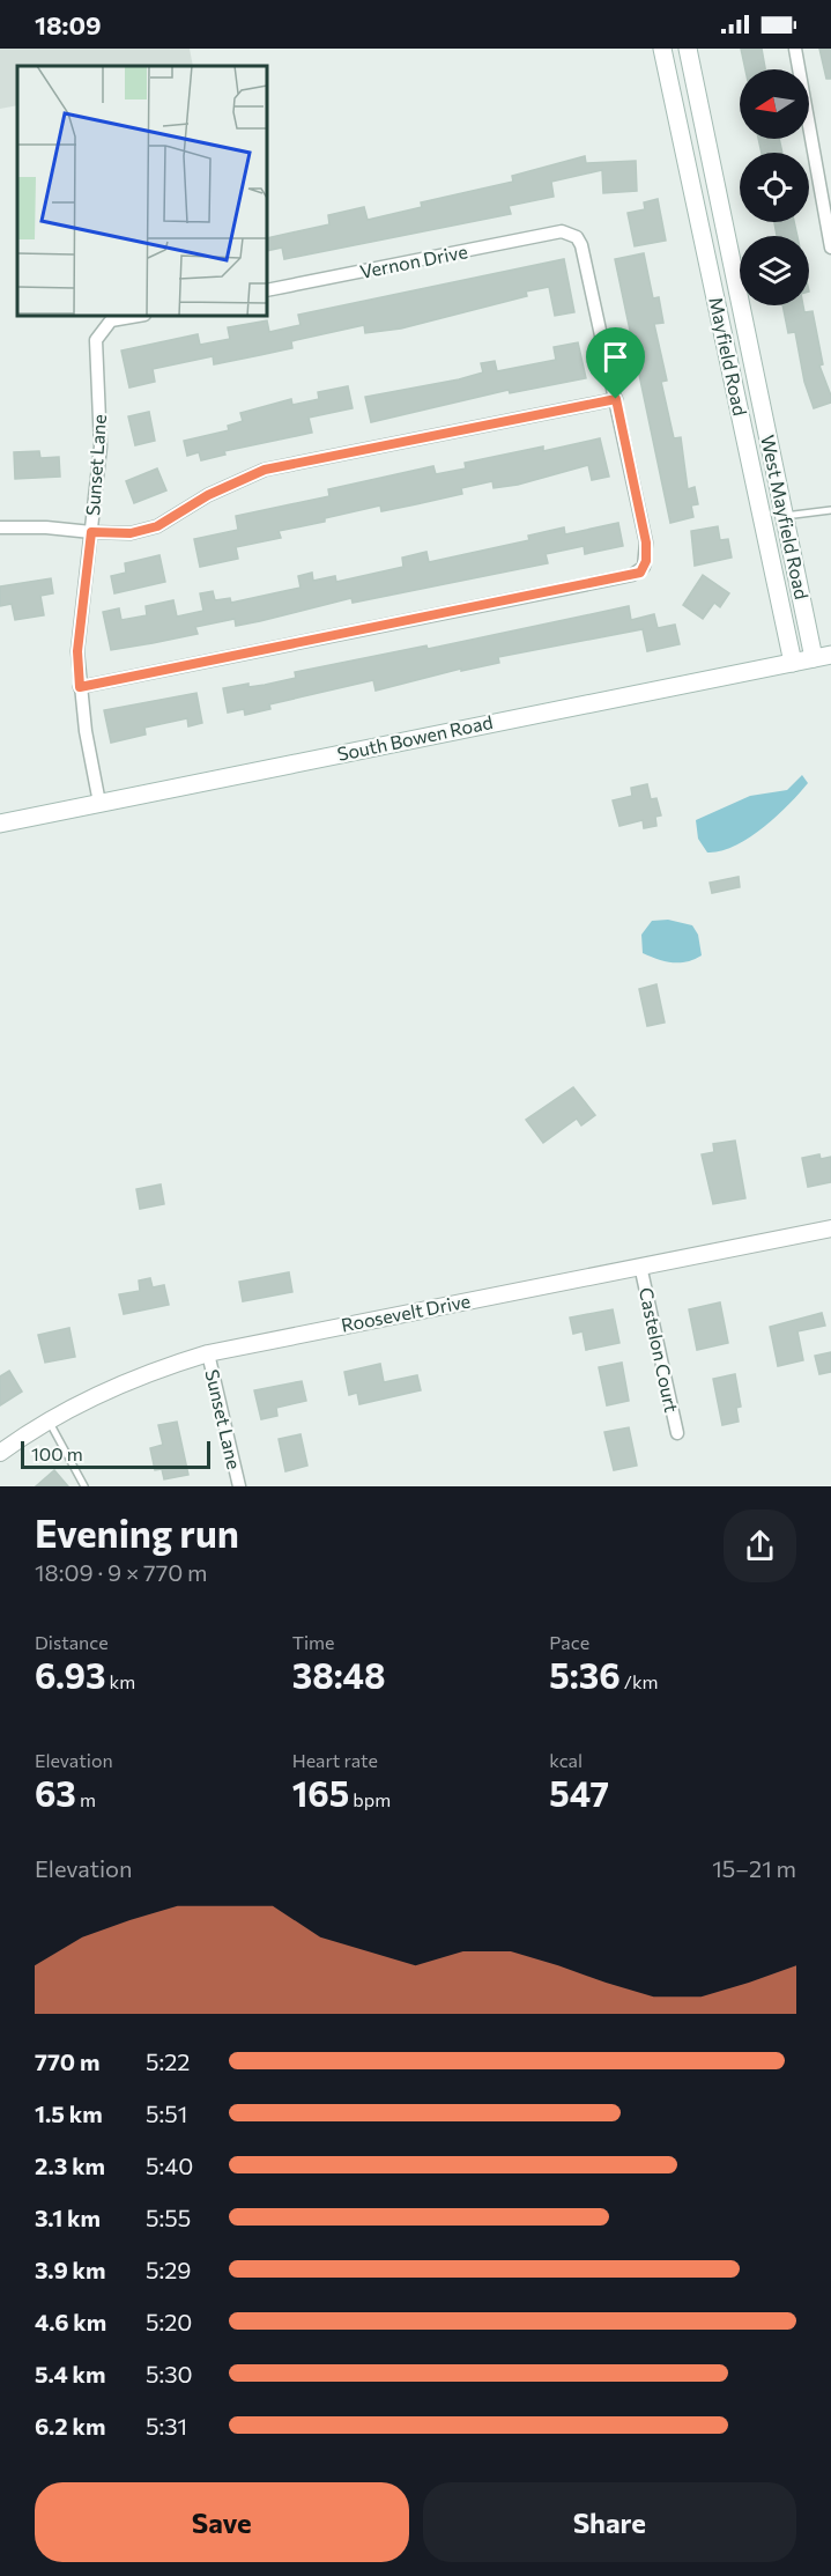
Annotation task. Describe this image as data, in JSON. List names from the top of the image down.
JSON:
{
  "streets": {
    "main road": ["Mayfield Road", "West Mayfield Road", "South Bowen Road"],
    "street": [
      "Vernon Drive",
      "Sunset Lane",
      "Roosevelt Drive",
      "Castelon Court"
    ]
  },
  "crossings": [
    ["Mayfield Road", "South Bowen Road"],
    ["Sunset Lane", "South Bowen Road"],
    ["Sunset Lane", "Roosevelt Drive"],
    ["West Mayfield Road", "South Bowen Road"],
    ["Roosevelt Drive", "Castelon Court"]
  ],
  "scale_bar": "100 m",
  "north": "left",
  "page": {
    "status": "18:09",
    "scale": "100 m",
    "heading": ["Evening run", "18:09 · 9 × 770 m"],
    "stats": [
      ["Distance", "6.93 km"],
      ["Time", "38:48"],
      ["Pace", "5:36 /km"],
      ["Elevation", "63 m"],
      ["Heart rate", "165 bpm"],
      ["kcal", "547"]
    ],
    "chart": ["Elevation", "15–21 m"],
    "list": [
      {
        "name": "770 m",
        "note": "5:22"
      },
      {
        "name": "1.5 km",
        "note": "5:51"
      },
      {
        "name": "2.3 km",
        "note": "5:40"
      },
      {
        "name": "3.1 km",
        "note": "5:55"
      },
      {
        "name": "3.9 km",
        "note": "5:29"
      },
      {
        "name": "4.6 km",
        "note": "5:20"
      },
      {
        "name": "5.4 km",
        "note": "5:30"
      },
      {
        "name": "6.2 km",
        "note": "5:31"
      }
    ],
    "buttons": ["Save", "Share"]
  }
}
